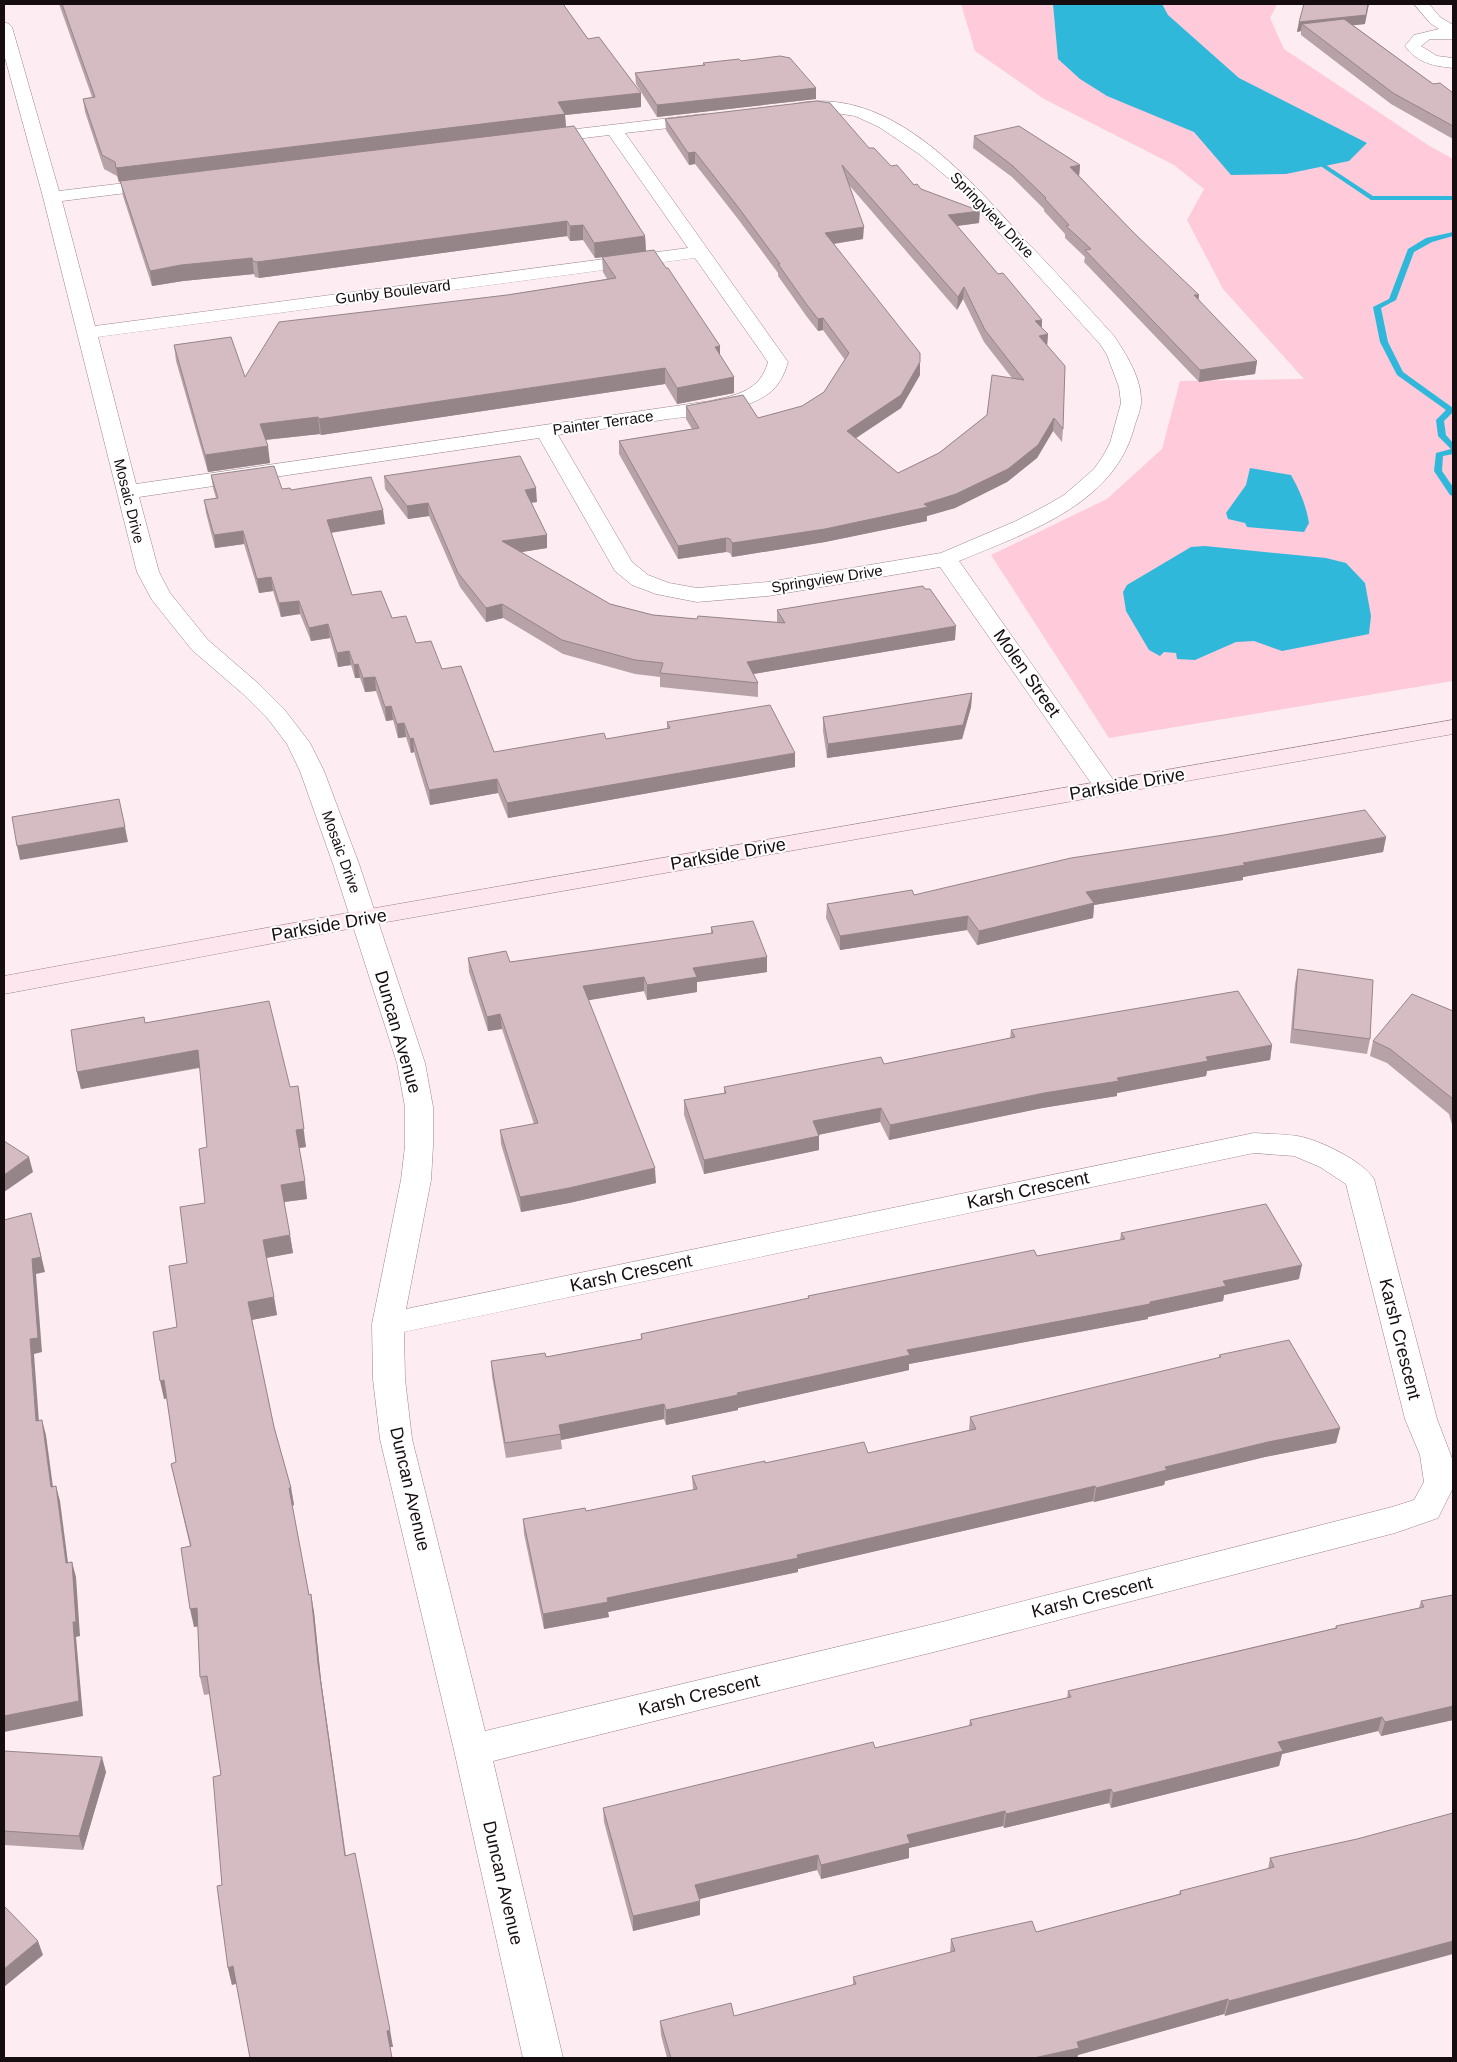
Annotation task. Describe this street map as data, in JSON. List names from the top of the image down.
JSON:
{
  "streets": {
    "main road": ["Parkside Drive"],
    "street": [
      "Springview Drive",
      "Gunby Boulevard",
      "Painter Terrace",
      "Mosaic Drive",
      "Molen Street",
      "Duncan Avenue",
      "Karsh Crescent"
    ]
  },
  "crossings": [
    ["Springview Drive", "Painter Terrace"],
    ["Springview Drive", "Molen Street"],
    ["Gunby Boulevard", "Painter Terrace"],
    ["Gunby Boulevard", "Mosaic Drive"],
    ["Painter Terrace", "Mosaic Drive"],
    ["Mosaic Drive", "Parkside Drive"],
    ["Mosaic Drive", "Duncan Avenue"],
    ["Molen Street", "Parkside Drive"],
    ["Parkside Drive", "Duncan Avenue"],
    ["Duncan Avenue", "Karsh Crescent"]
  ]
}
